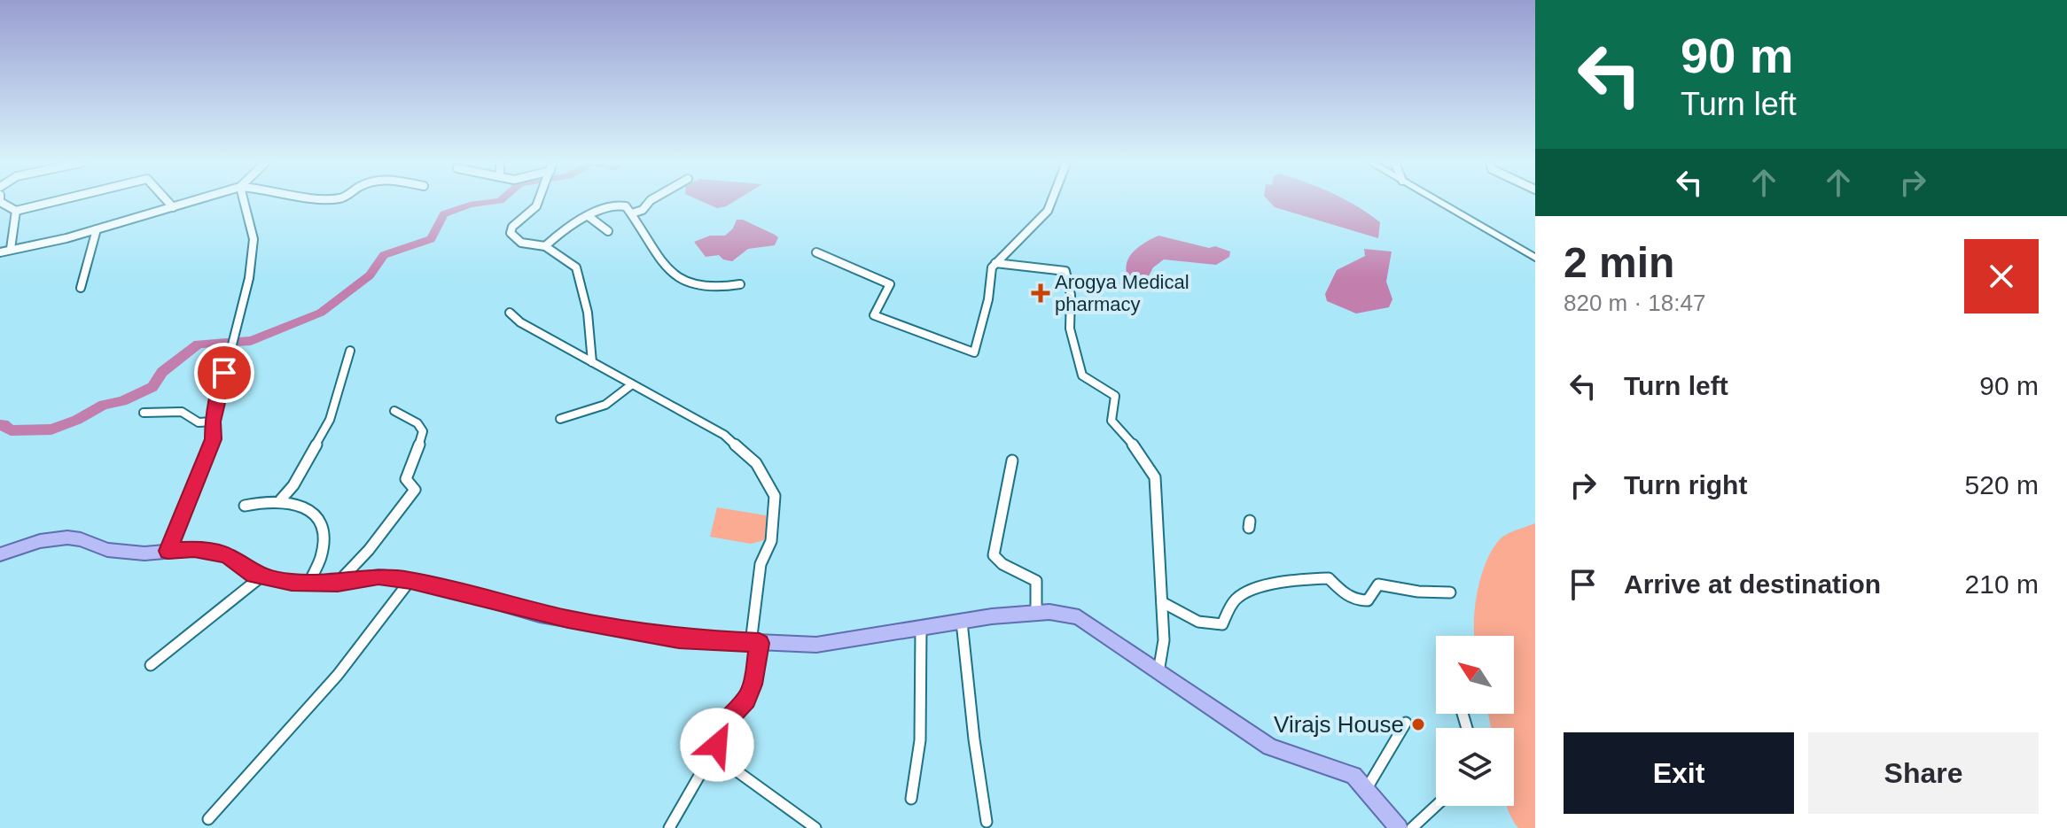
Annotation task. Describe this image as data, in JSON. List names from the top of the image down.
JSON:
{
  "places": {
    "health": ["Arogya Medical pharmacy"],
    "other": ["Virajs House"]
  },
  "north": "top left",
  "page": {
    "turn": ["90 m", "Turn left"],
    "heading": ["2 min", "820 m · 18:47"],
    "list": [
      {
        "name": "Turn left",
        "value": "90 m"
      },
      {
        "name": "Turn right",
        "value": "520 m"
      },
      {
        "name": "Arrive at destination",
        "value": "210 m"
      }
    ],
    "buttons": ["Exit", "Share"]
  }
}
